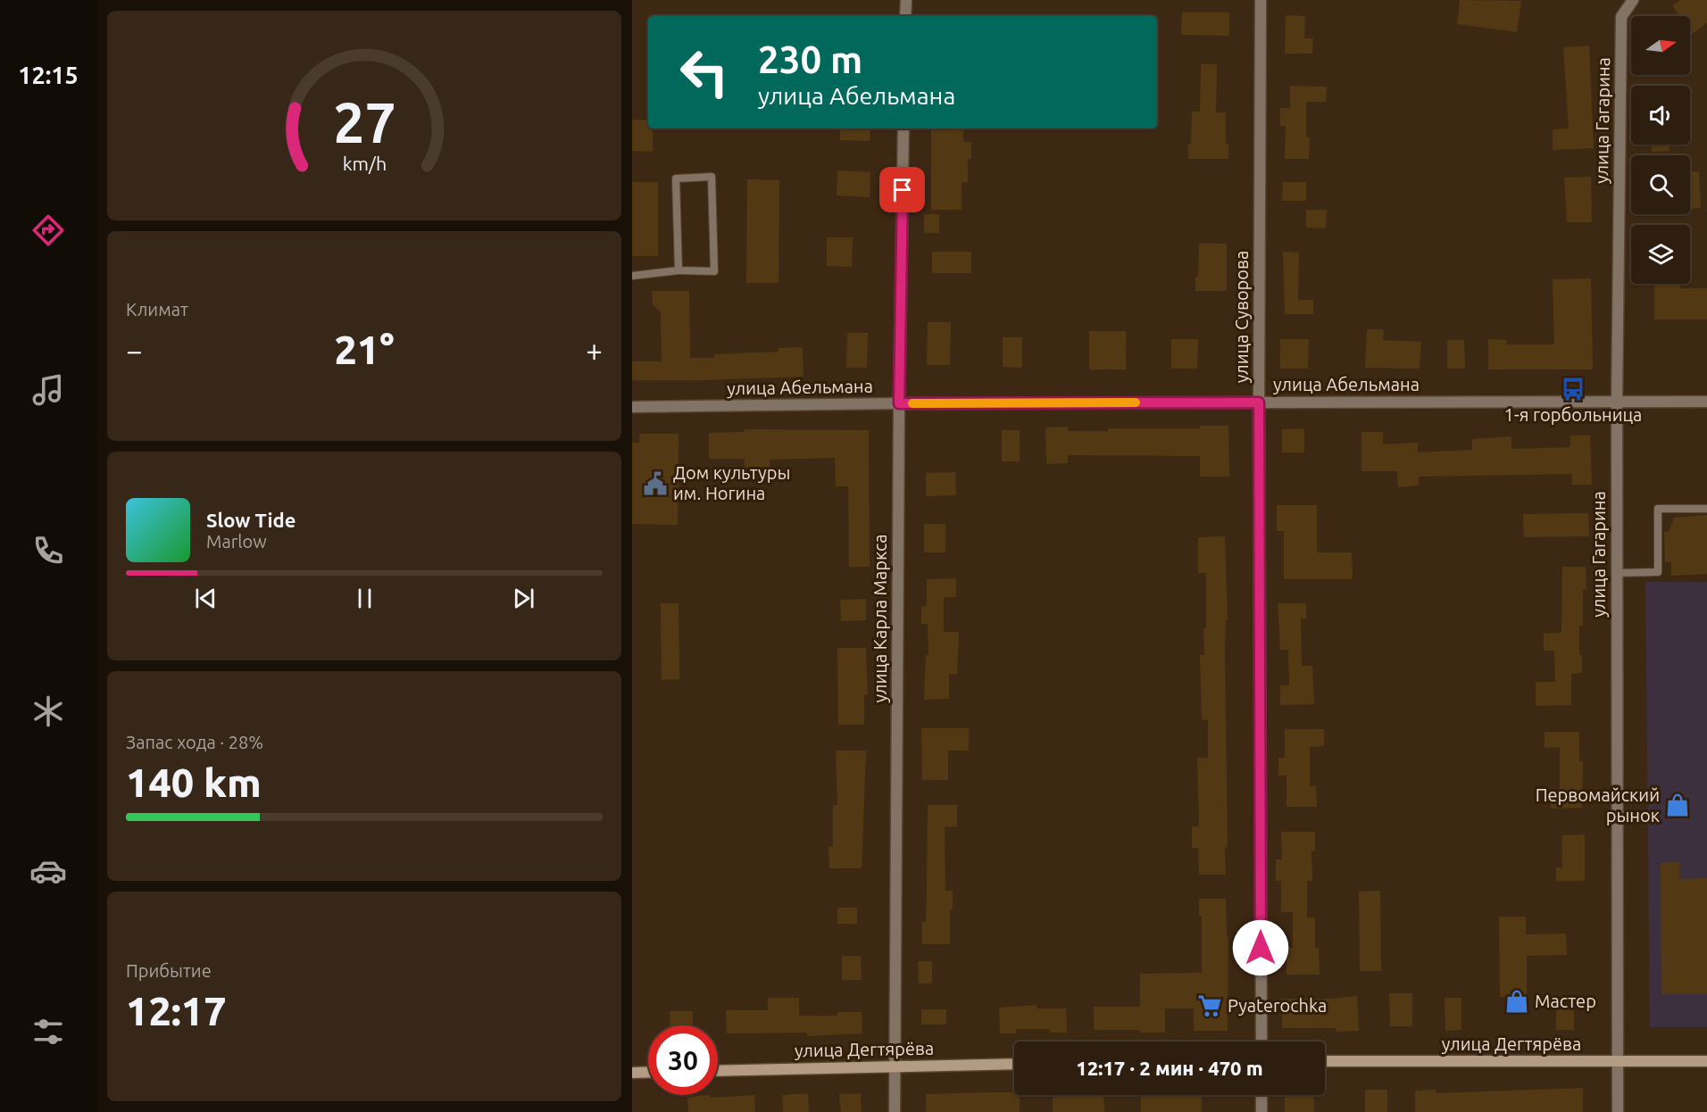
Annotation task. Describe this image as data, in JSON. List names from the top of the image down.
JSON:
{
  "streets": {
    "main road": ["улица Дегтярёва"],
    "street": [
      "улица Гагарина",
      "улица Суворова",
      "улица Абельмана",
      "улица Карла Маркса"
    ]
  },
  "crossings": [
    ["улица Гагарина", "улица Абельмана"],
    ["улица Гагарина", "улица Дегтярёва"],
    ["улица Суворова", "улица Абельмана"],
    ["улица Абельмана", "улица Карла Маркса"],
    ["улица Карла Маркса", "улица Дегтярёва"]
  ],
  "places": {
    "bus stop": ["1-я горбольница"],
    "public building": ["Дом культуры им. Ногина"],
    "shop": ["Первомайский рынок", "Мастер"],
    "supermarket": ["Pyaterochka"]
  },
  "north": "right",
  "page": {
    "tabs": "12:15",
    "turn": ["230 m", "улица Абельмана"],
    "tile": [
      "Климат",
      ["Запас хода · 28%", "140 km"],
      ["Прибытие", "12:17"]
    ],
    "heat": ["−", "21°", "+"],
    "song": ["Slow Tide", "Marlow"],
    "limit": "30",
    "trip": "12:17 · 2 мин · 470 m",
    "gauge": ["27", "km/h"]
  }
}
